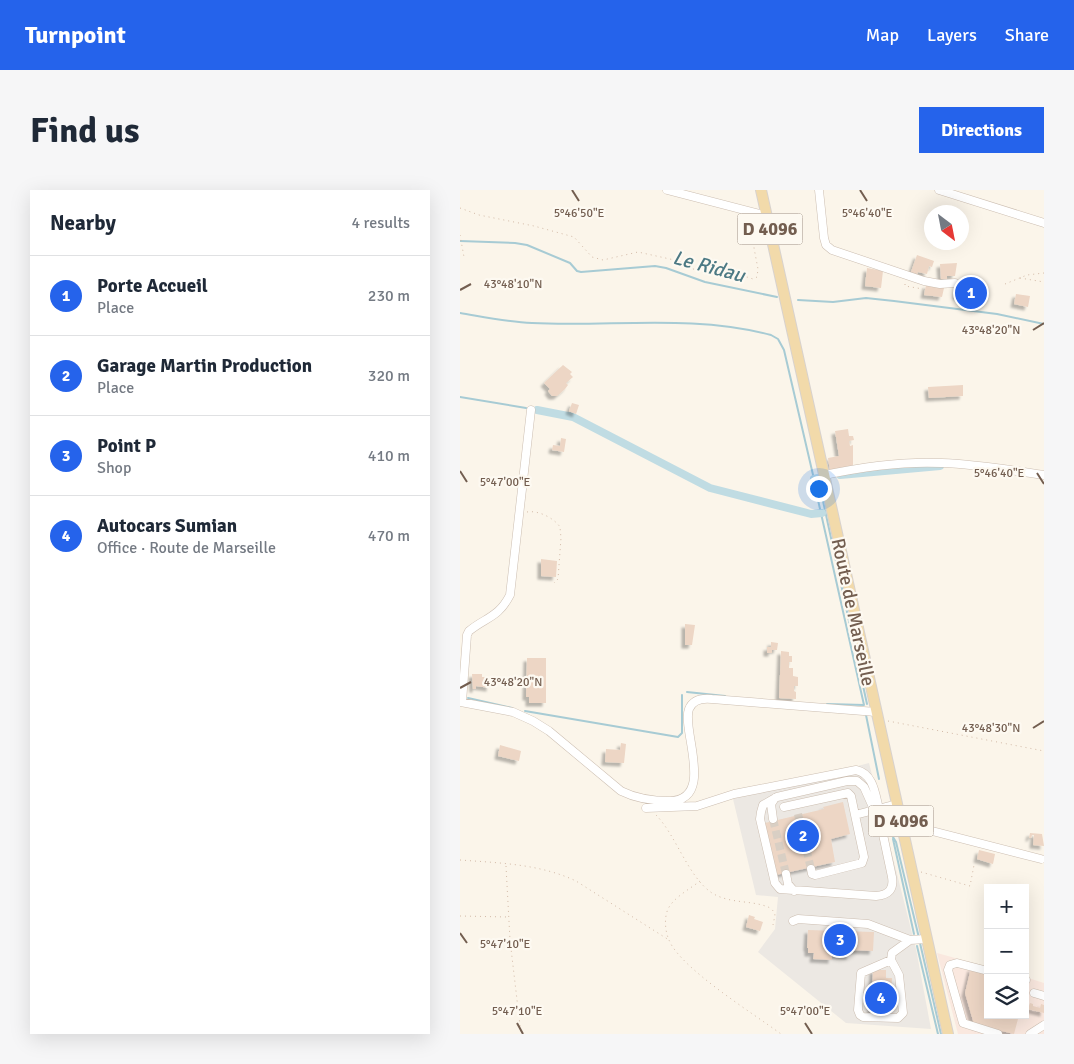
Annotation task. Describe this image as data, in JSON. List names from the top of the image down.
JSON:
{
  "streets": {
    "main road": ["D 4096", "Route de Marseille"]
  },
  "water": ["Le Ridau"],
  "north": "bottom right",
  "page": {
    "header": "Turnpoint",
    "nav": ["Map", "Layers", "Share"],
    "buttons": "Directions",
    "title": "Find us",
    "heading": ["Nearby", "4 results"],
    "list": [
      {
        "mark": "1",
        "name": "Porte Accueil",
        "note": "Place",
        "value": "230 m"
      },
      {
        "mark": "2",
        "name": "Garage Martin Production",
        "note": "Place",
        "value": "320 m"
      },
      {
        "mark": "3",
        "name": "Point P",
        "note": "Shop",
        "value": "410 m"
      },
      {
        "mark": "4",
        "name": "Autocars Sumian",
        "note": "Office · Route de Marseille",
        "value": "470 m"
      }
    ],
    "pins": [
      "1",
      "2",
      "3",
      "4"
    ],
    "map_buttons": ["+", "−"]
  },
  "coordinates": [
    "5°46'50\"E",
    "5°46'40\"E",
    "43°48'10\"N",
    "43°48'20\"N",
    "5°47'00\"E",
    "43°48'30\"N",
    "5°47'10\"E"
  ]
}
